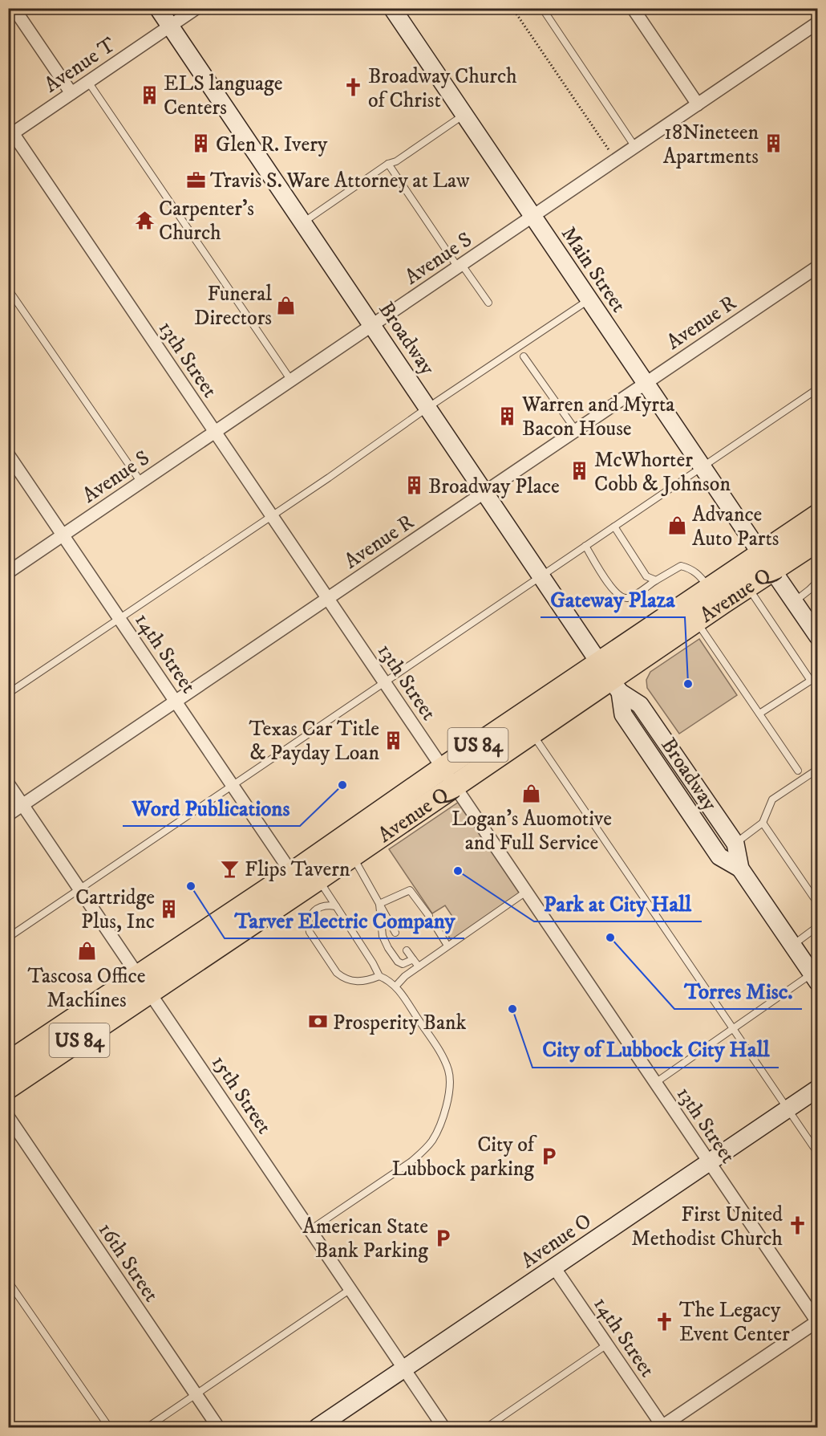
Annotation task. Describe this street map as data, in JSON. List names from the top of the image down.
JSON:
{
  "streets": {
    "highway": ["Avenue Q", "US 84"],
    "main road": ["Main Street", "Broadway", "Avenue O"],
    "street": [
      "Avenue T",
      "Avenue S",
      "Avenue R",
      "13th Street",
      "14th Street",
      "15th Street",
      "16th Street"
    ]
  },
  "crossings": [
    ["Avenue T", "Broadway"],
    ["Avenue T", "13th Street"],
    ["Avenue S", "Main Street"],
    ["Avenue S", "Broadway"],
    ["Avenue S", "13th Street"],
    ["Avenue S", "14th Street"],
    ["Main Street", "Avenue R"],
    ["Main Street", "Avenue Q"],
    ["Avenue R", "Broadway"],
    ["Avenue R", "13th Street"],
    ["Avenue R", "14th Street"],
    ["Avenue R", "15th Street"],
    ["Broadway", "Avenue Q"],
    ["13th Street", "Avenue Q"],
    ["13th Street", "Avenue O"],
    ["Avenue Q", "14th Street"],
    ["Avenue Q", "15th Street"],
    ["14th Street", "Avenue O"],
    ["15th Street", "Avenue O"]
  ],
  "places": {
    "church": ["Broadway Church of Christ", "First United Methodist Church", "The Legacy Event Center"],
    "building": [
      "ELS language Centers",
      "Glen R. Ivery",
      "18Nineteen Apartments",
      "Warren and Myrta Bacon House",
      "McWhorter Cobb & Johnson",
      "Broadway Place",
      "Texas Car Title & Payday Loan",
      "Cartridge Plus, Inc"
    ],
    "office": ["Travis S. Ware Attorney at Law"],
    "temple": ["Carpenter's Church"],
    "shop": [
      "Funeral Directors",
      "Advance Auto Parts",
      "Logan's Auomotive and Full Service",
      "Tascosa Office Machines"
    ],
    "other": [
      "Gateway Plaza",
      "Word Publications",
      "Park at City Hall",
      "Tarver Electric Company",
      "Torres Misc.",
      "City of Lubbock City Hall"
    ],
    "bar": ["Flips Tavern"],
    "bank": ["Prosperity Bank"],
    "parking": ["City of Lubbock parking", "American State Bank Parking"]
  }
}
